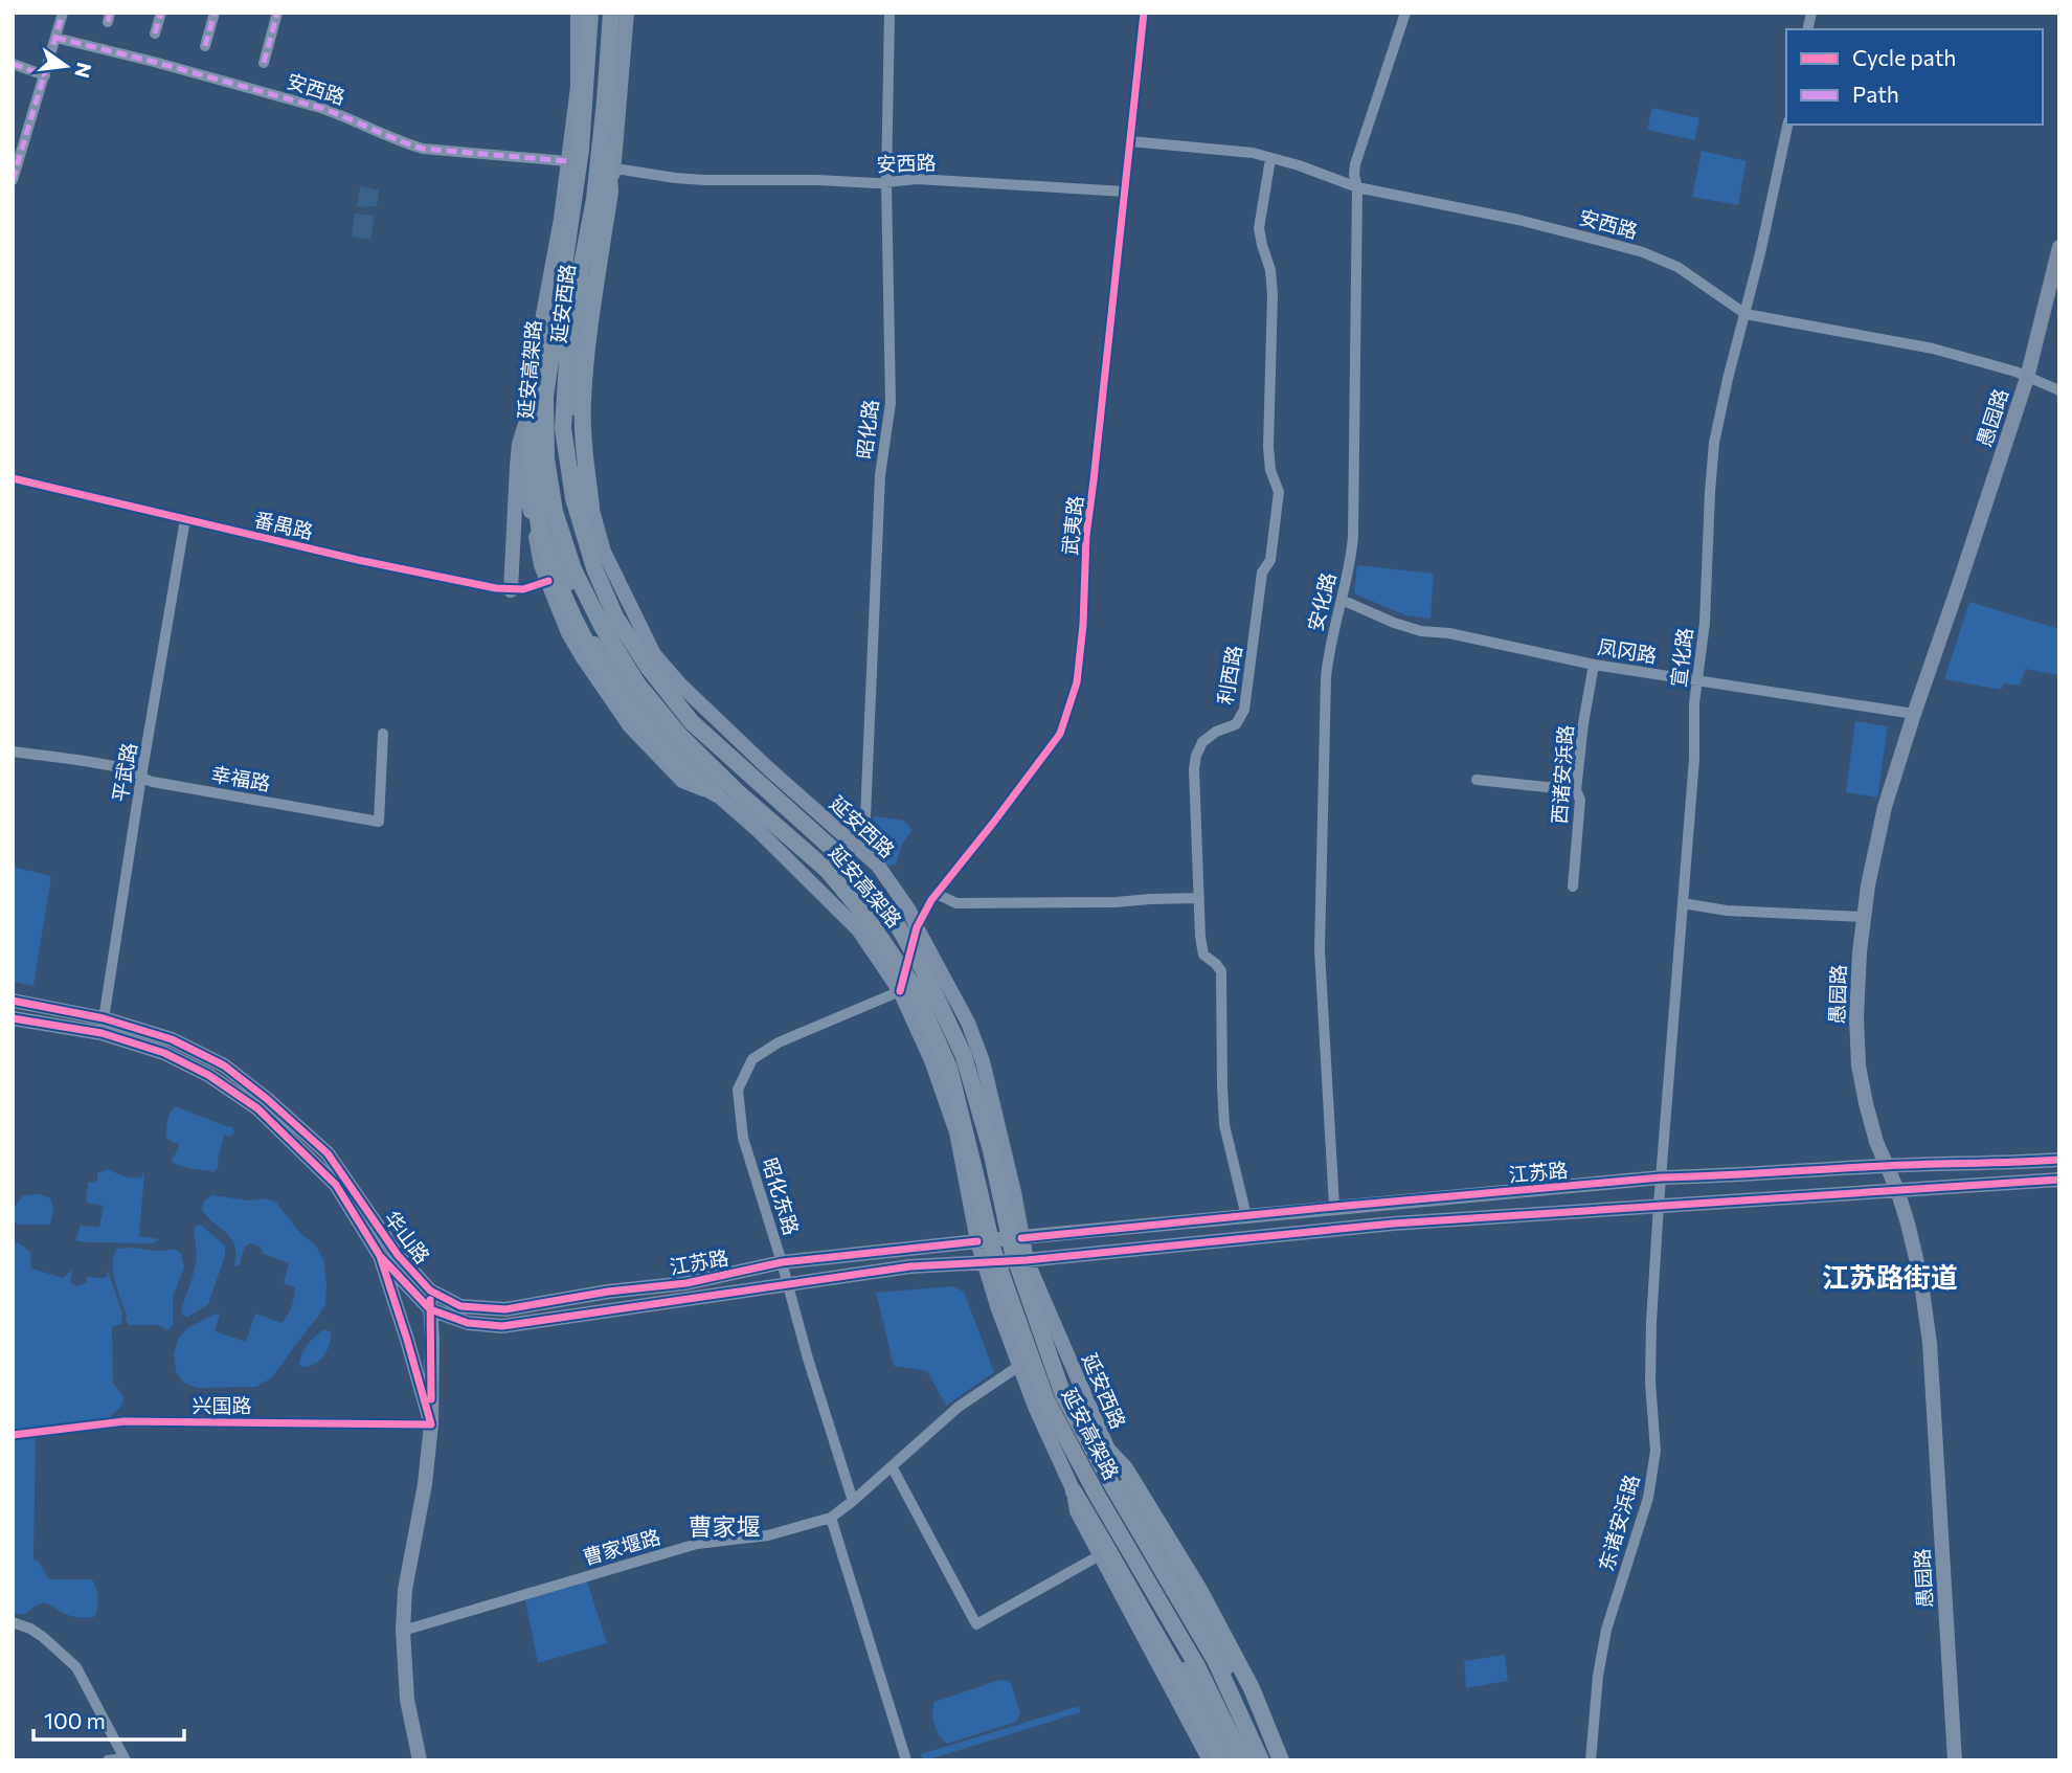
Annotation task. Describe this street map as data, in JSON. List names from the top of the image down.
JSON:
{
  "streets": {
    "highway": ["延安高架路"],
    "main road": [
      "延安西路",
      "愚园路",
      "江苏路",
      "华山路"
    ],
    "street": [
      "安西路",
      "昭化路",
      "番禺路",
      "武夷路",
      "安化路",
      "凤冈路",
      "宣化路",
      "利西路",
      "平武路",
      "西诸安浜路",
      "幸福路",
      "昭化东路",
      "兴国路",
      "东诸安浜路",
      "曹家堰路"
    ]
  },
  "crossings": [
    ["安西路", "延安西路"],
    ["安西路", "愚园路"],
    ["安西路", "昭化路"],
    ["安西路", "武夷路"],
    ["安西路", "安化路"],
    ["安西路", "宣化路"],
    ["安西路", "利西路"],
    ["延安西路", "延安高架路"],
    ["延安西路", "昭化路"],
    ["延安西路", "番禺路"],
    ["延安西路", "武夷路"],
    ["延安西路", "江苏路"],
    ["延安西路", "昭化东路"],
    ["延安西路", "曹家堰路"],
    ["愚园路", "凤冈路"],
    ["愚园路", "江苏路"],
    ["番禺路", "平武路"],
    ["武夷路", "昭化东路"],
    ["安化路", "凤冈路"],
    ["安化路", "江苏路"],
    ["凤冈路", "宣化路"],
    ["凤冈路", "西诸安浜路"],
    ["宣化路", "江苏路"],
    ["宣化路", "东诸安浜路"],
    ["利西路", "江苏路"],
    ["平武路", "幸福路"],
    ["平武路", "华山路"],
    ["江苏路", "昭化东路"],
    ["江苏路", "华山路"],
    ["江苏路", "东诸安浜路"],
    ["昭化东路", "曹家堰路"],
    ["华山路", "兴国路"],
    ["华山路", "曹家堰路"]
  ],
  "districts": ["江苏路街道", "曹家堰"],
  "legend": ["Cycle path", "Path"],
  "scale_bar": "100 m",
  "north": "right"
}
